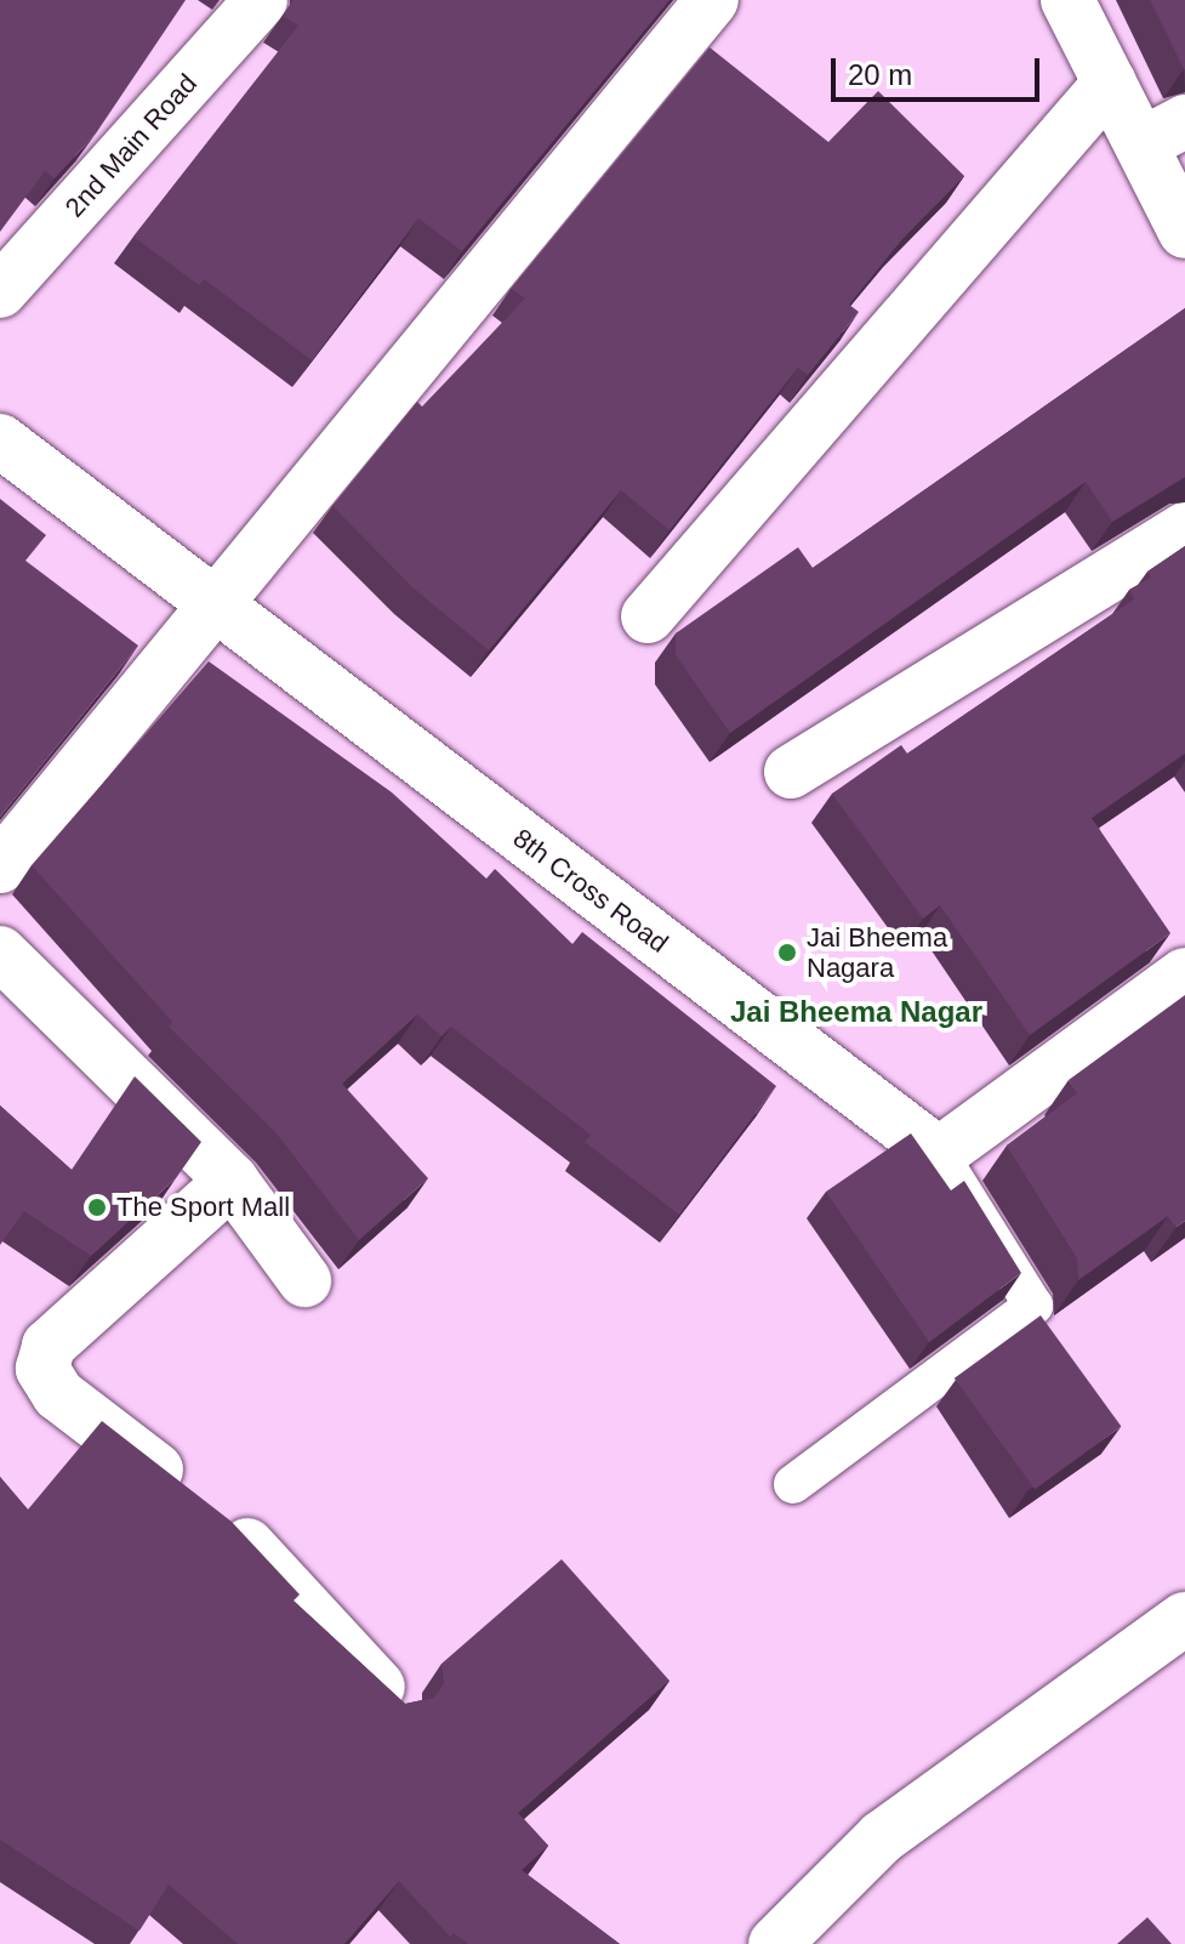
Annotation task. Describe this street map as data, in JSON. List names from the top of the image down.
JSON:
{
  "streets": {
    "street": ["2nd Main Road", "8th Cross Road"]
  },
  "districts": ["Jai Bheema Nagar"],
  "places": ["Jai Bheema Nagara", "The Sport Mall"],
  "scale_bar": "20 m"
}
